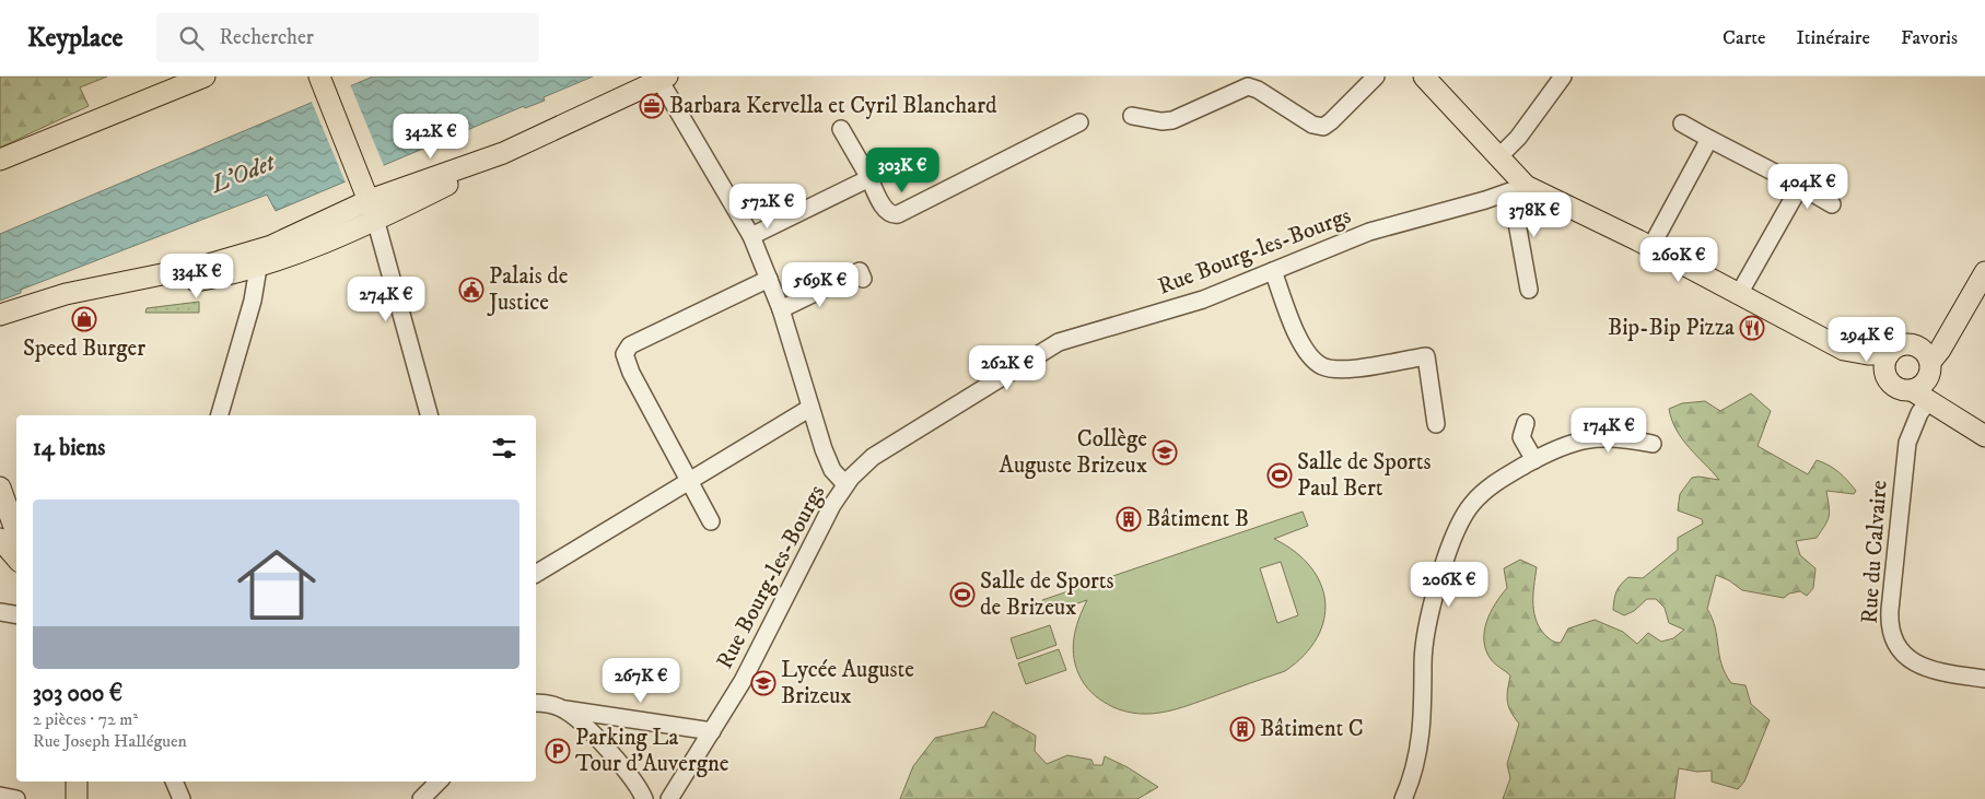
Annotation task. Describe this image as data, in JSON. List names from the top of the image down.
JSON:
{
  "streets": {
    "street": ["Rue Bourg-les-Bourgs", "Rue du Calvaire"]
  },
  "water": ["L'Odet"],
  "places": {
    "office": ["Barbara Kervella et Cyril Blanchard"],
    "public building": ["Palais de Justice"],
    "shop": ["Speed Burger"],
    "restaurant": ["Bip-Bip Pizza"],
    "school or university": ["Collège Auguste Brizeux", "Lycée Auguste Brizeux"],
    "sports": ["Salle de Sports Paul Bert", "Salle de Sports de Brizeux"],
    "building": ["Bâtiment B", "Bâtiment C"],
    "parking": ["Parking La Tour d'Auvergne"]
  },
  "page": {
    "header": "Keyplace",
    "search": "Rechercher",
    "nav": ["Carte", "Itinéraire", "Favoris"],
    "price": [
      "342K €",
      "303K €",
      "404K €",
      "572K €",
      "378K €",
      "260K €",
      "334K €",
      "569K €",
      "274K €",
      "294K €",
      "262K €",
      "174K €",
      "206K €",
      "267K €"
    ],
    "heading": "14 biens",
    "list": [
      {
        "name": "303 000 €",
        "note": "2 pièces · 72 m² · Rue Joseph Halléguen"
      }
    ]
  }
}
